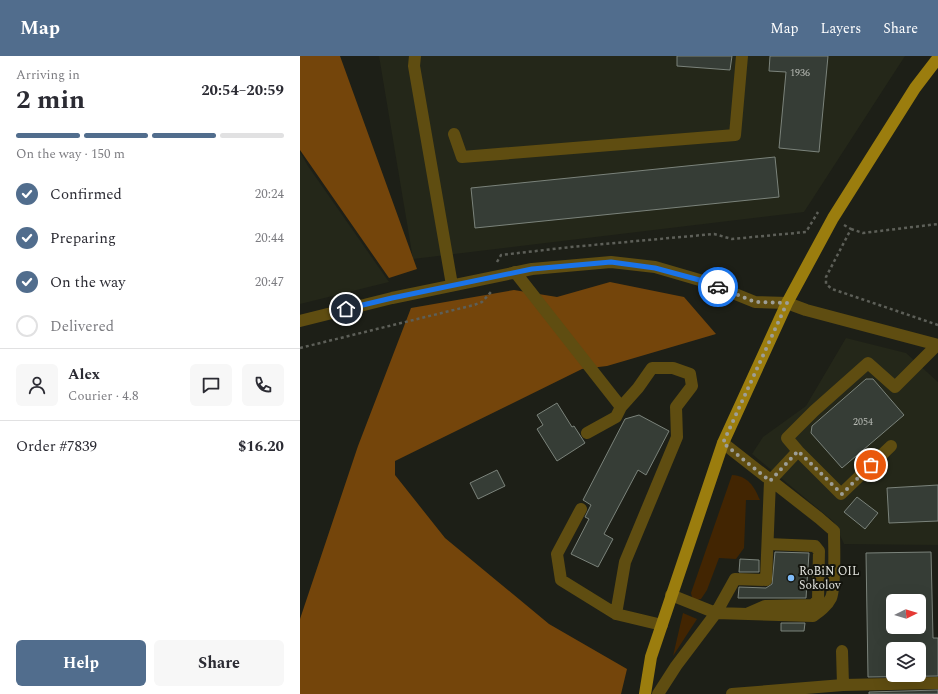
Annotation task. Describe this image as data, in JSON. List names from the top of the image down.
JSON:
{
  "places": ["RoBiN OIL Sokolov"],
  "house_numbers": ["1936", "2054"],
  "north": "right",
  "page": {
    "header": "Map",
    "nav": ["Map", "Layers", "Share"],
    "heading": ["2 min", "Arriving in", "20:54–20:59"],
    "panel": [
      "Alex",
      "Courier · 4.8",
      "Order #7839",
      "$16.20"
    ],
    "bar": "On the way · 150 m",
    "list": [
      ["Confirmed", "20:24"],
      ["Preparing", "20:44"],
      ["On the way", "20:47"],
      "Delivered"
    ],
    "buttons": ["Help", "Share"]
  }
}
